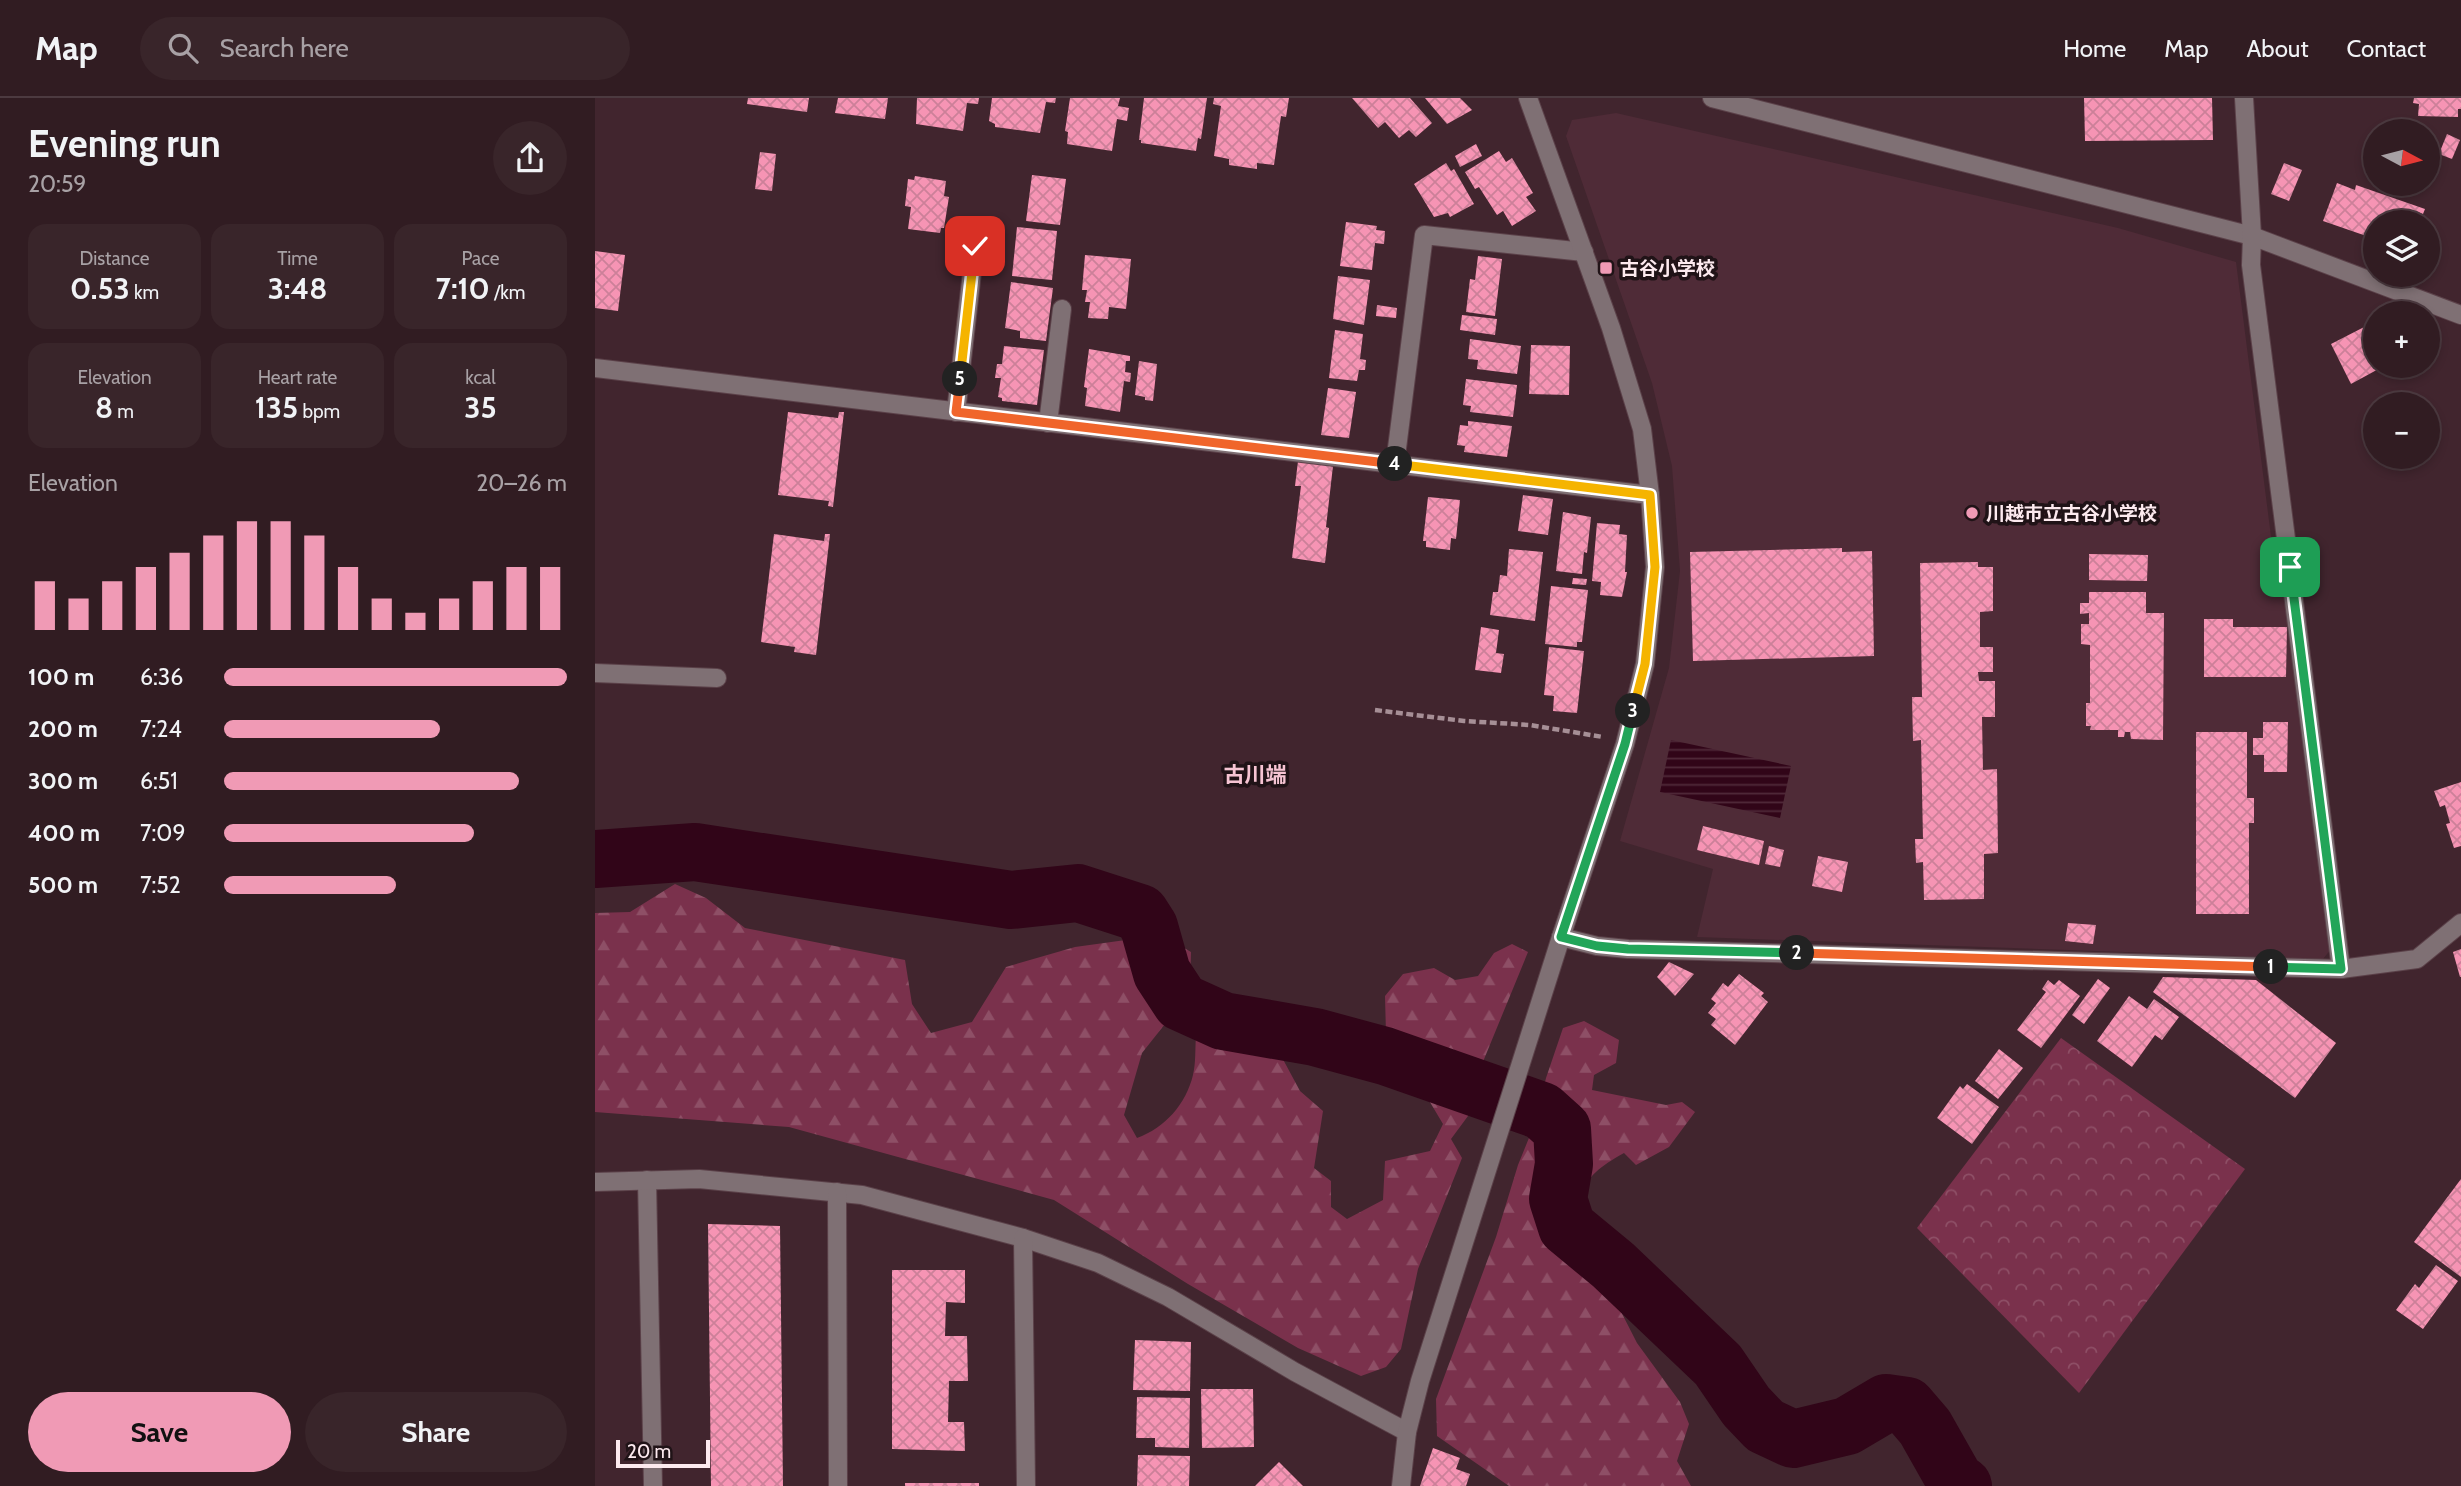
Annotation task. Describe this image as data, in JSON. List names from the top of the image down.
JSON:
{
  "districts": ["古川端"],
  "places": {
    "transit": ["古谷小学校"],
    "other": ["川越市立古谷小学校"]
  },
  "scale_bar": "20 m",
  "north": "right",
  "page": {
    "header": "Map",
    "search": "Search here",
    "nav": [
      "Home",
      "Map",
      "About",
      "Contact"
    ],
    "heading": ["Evening run", "20:59"],
    "map_buttons": ["+", "−"],
    "stats": [
      ["Distance", "0.53 km"],
      ["Time", "3:48"],
      ["Pace", "7:10 /km"],
      ["Elevation", "8 m"],
      ["Heart rate", "135 bpm"],
      ["kcal", "35"]
    ],
    "pins": [
      "5",
      "4",
      "3",
      "2",
      "1"
    ],
    "chart": ["Elevation", "20–26 m"],
    "list": [
      {
        "name": "100 m",
        "note": "6:36"
      },
      {
        "name": "200 m",
        "note": "7:24"
      },
      {
        "name": "300 m",
        "note": "6:51"
      },
      {
        "name": "400 m",
        "note": "7:09"
      },
      {
        "name": "500 m",
        "note": "7:52"
      }
    ],
    "buttons": ["Save", "Share"],
    "scale": "20 m"
  }
}
